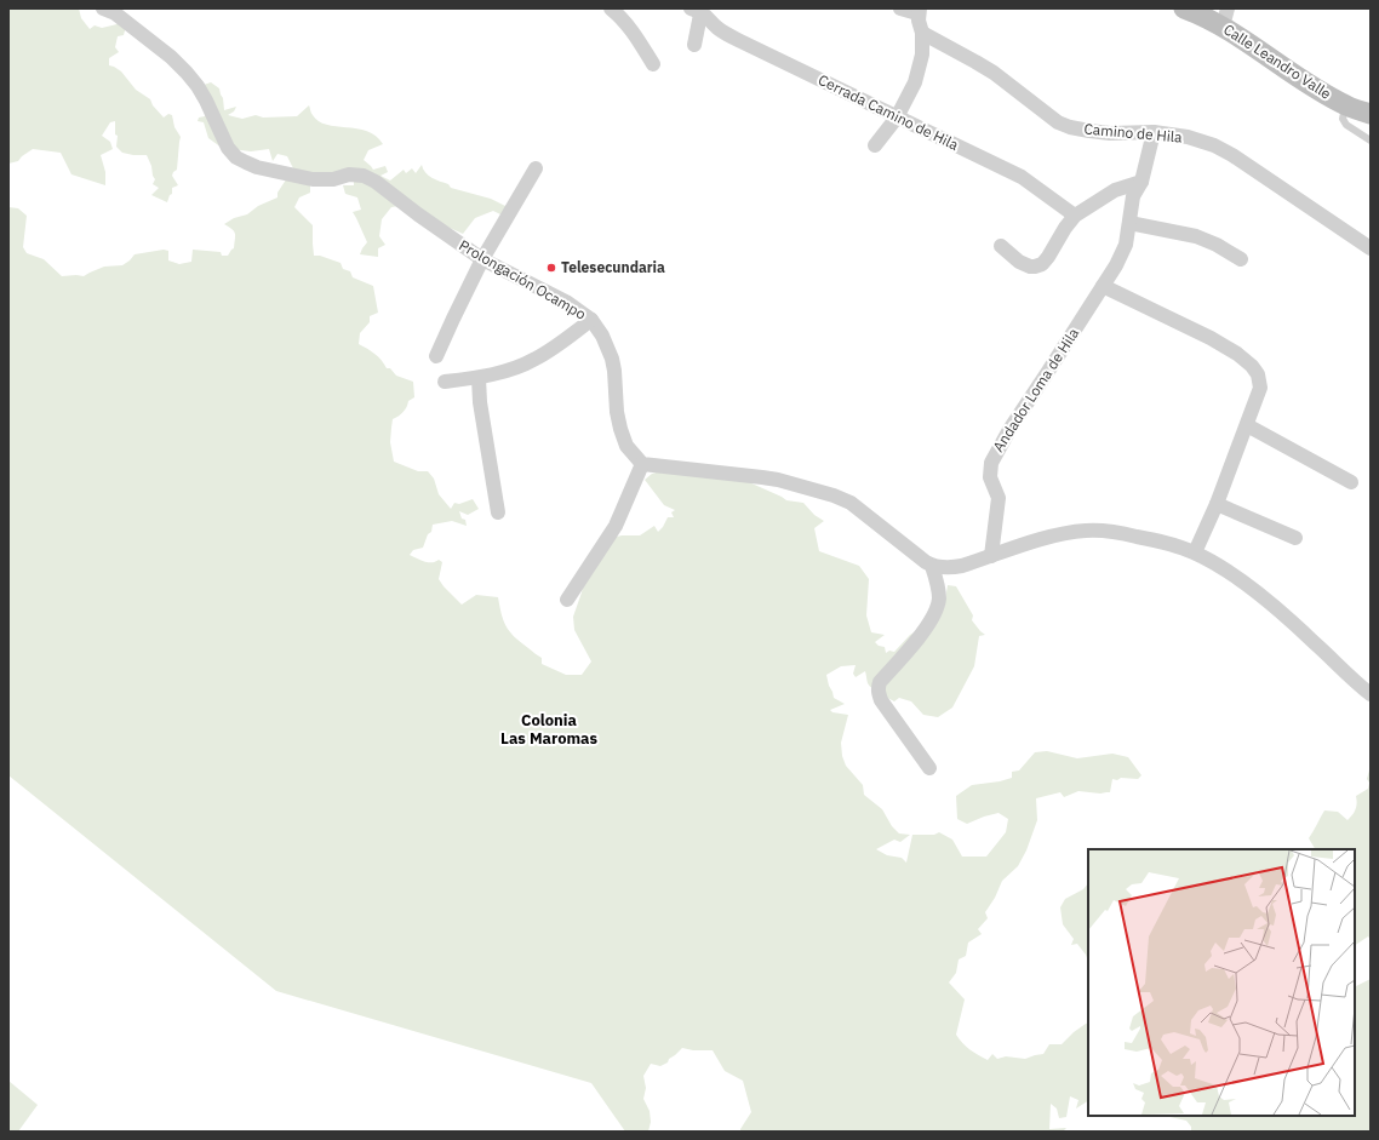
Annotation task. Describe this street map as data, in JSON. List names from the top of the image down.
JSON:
{
  "streets": {
    "street": [
      "Calle Leandro Valle",
      "Cerrada Camino de Hila",
      "Camino de Hila",
      "Prolongación Ocampo",
      "Andador Loma de Hila"
    ]
  },
  "crossings": [
    ["Camino de Hila", "Andador Loma de Hila"]
  ],
  "districts": ["Colonia Las Maromas"],
  "places": ["Telesecundaria"]
}
